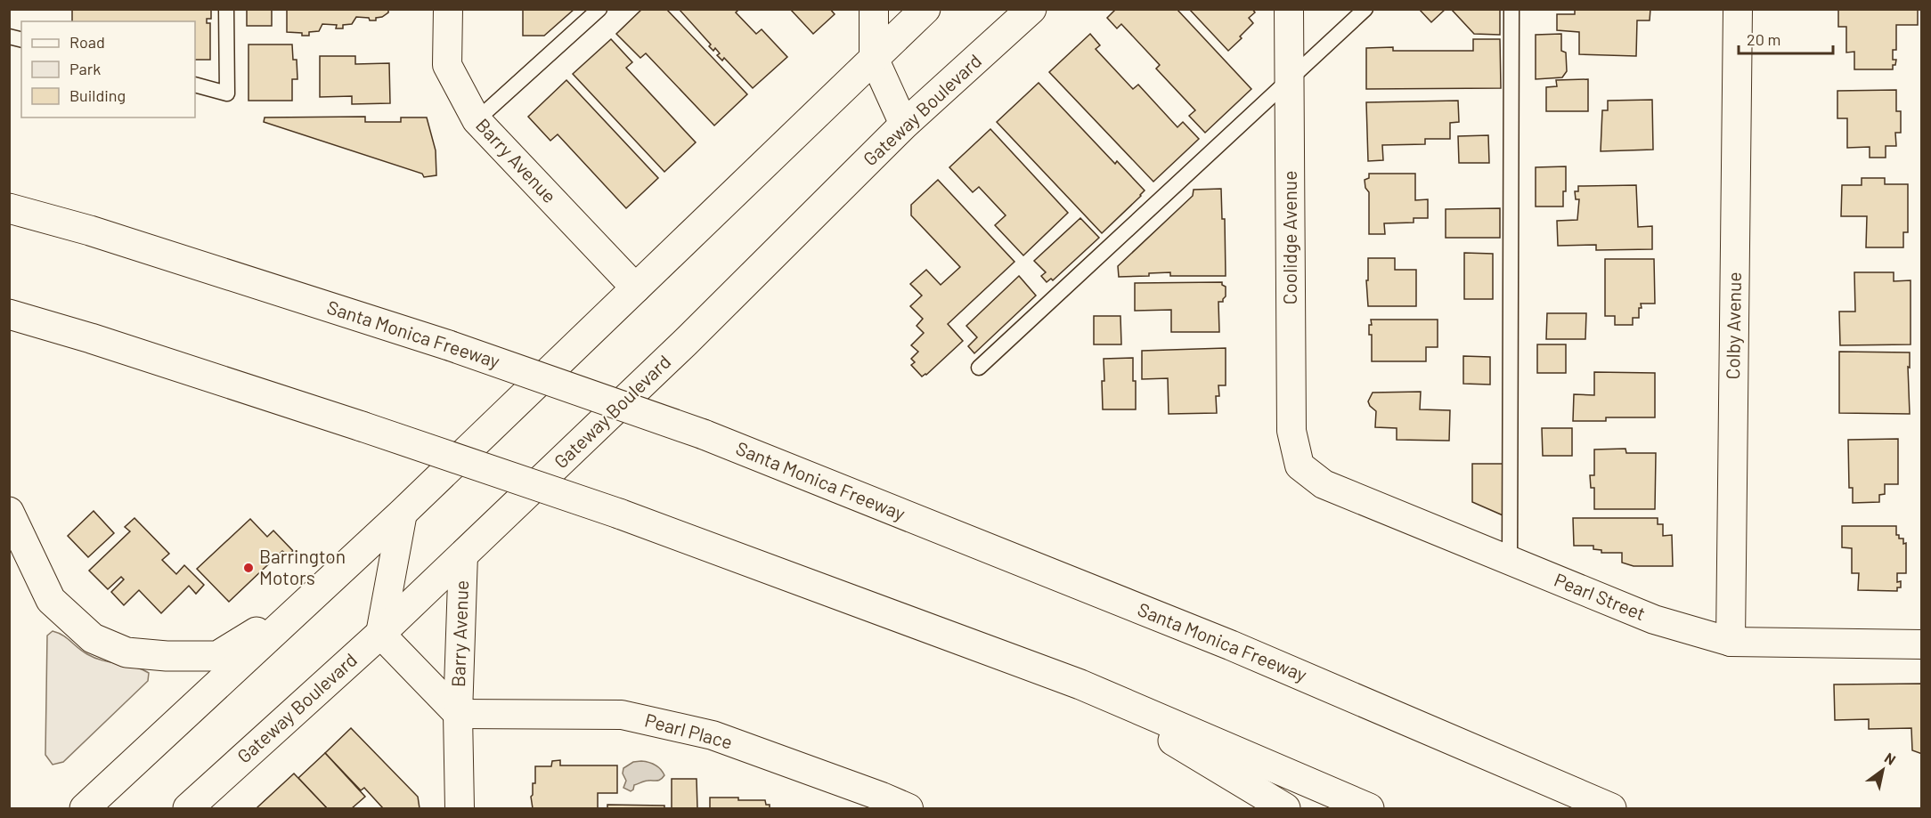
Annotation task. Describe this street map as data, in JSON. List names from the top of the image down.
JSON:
{
  "streets": {
    "main road": ["Gateway Boulevard", "Santa Monica Freeway"],
    "street": [
      "Barry Avenue",
      "Coolidge Avenue",
      "Colby Avenue",
      "Pearl Street",
      "Pearl Place"
    ]
  },
  "crossings": [
    ["Gateway Boulevard", "Barry Avenue"],
    ["Barry Avenue", "Pearl Place"],
    ["Coolidge Avenue", "Pearl Street"],
    ["Colby Avenue", "Pearl Street"]
  ],
  "places": ["Barrington Motors"],
  "legend": ["Road", "Park", "Building"],
  "scale_bar": "20 m",
  "north": "top right"
}
